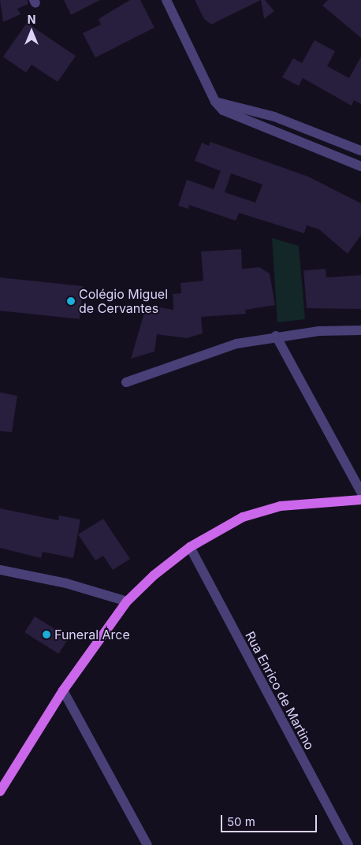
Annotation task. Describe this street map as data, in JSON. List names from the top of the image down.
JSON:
{
  "streets": {
    "street": ["Rua Enrico de Martino"]
  },
  "places": ["Colégio Miguel de Cervantes", "Funeral Arce"],
  "scale_bar": "50 m",
  "north": "top"
}
